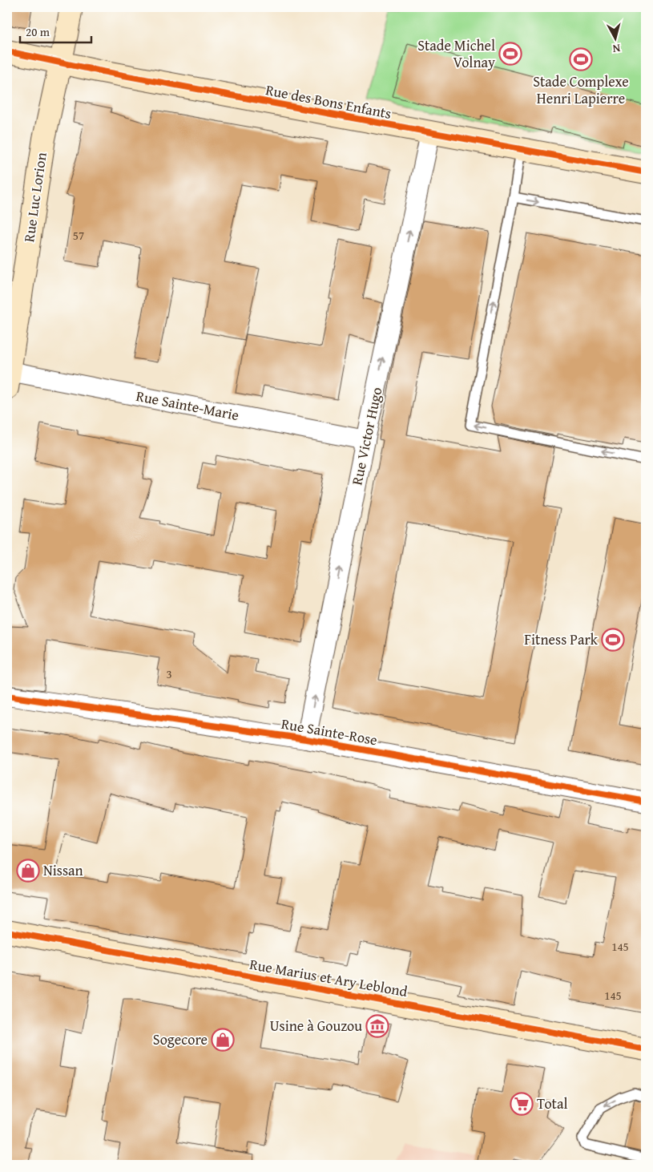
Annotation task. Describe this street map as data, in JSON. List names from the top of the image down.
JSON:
{
  "streets": {
    "street": [
      "Rue des Bons Enfants",
      "Rue Luc Lorion",
      "Rue Sainte-Marie",
      "Rue Victor Hugo",
      "Rue Sainte-Rose",
      "Rue Marius et Ary Leblond"
    ]
  },
  "crossings": [
    ["Rue des Bons Enfants", "Rue Luc Lorion"],
    ["Rue des Bons Enfants", "Rue Victor Hugo"],
    ["Rue Luc Lorion", "Rue Sainte-Marie"],
    ["Rue Sainte-Marie", "Rue Victor Hugo"],
    ["Rue Victor Hugo", "Rue Sainte-Rose"]
  ],
  "one_way": ["Rue Victor Hugo"],
  "places": {
    "sports": ["Stade Michel Volnay", "Stade Complexe Henri Lapierre", "Fitness Park"],
    "shop": ["Nissan", "Sogecore"],
    "museum": ["Usine à Gouzou"],
    "supermarket": ["Total"]
  },
  "house_numbers": [
    "57",
    "3",
    "145",
    "145"
  ],
  "scale_bar": "20 m",
  "north": "bottom"
}
